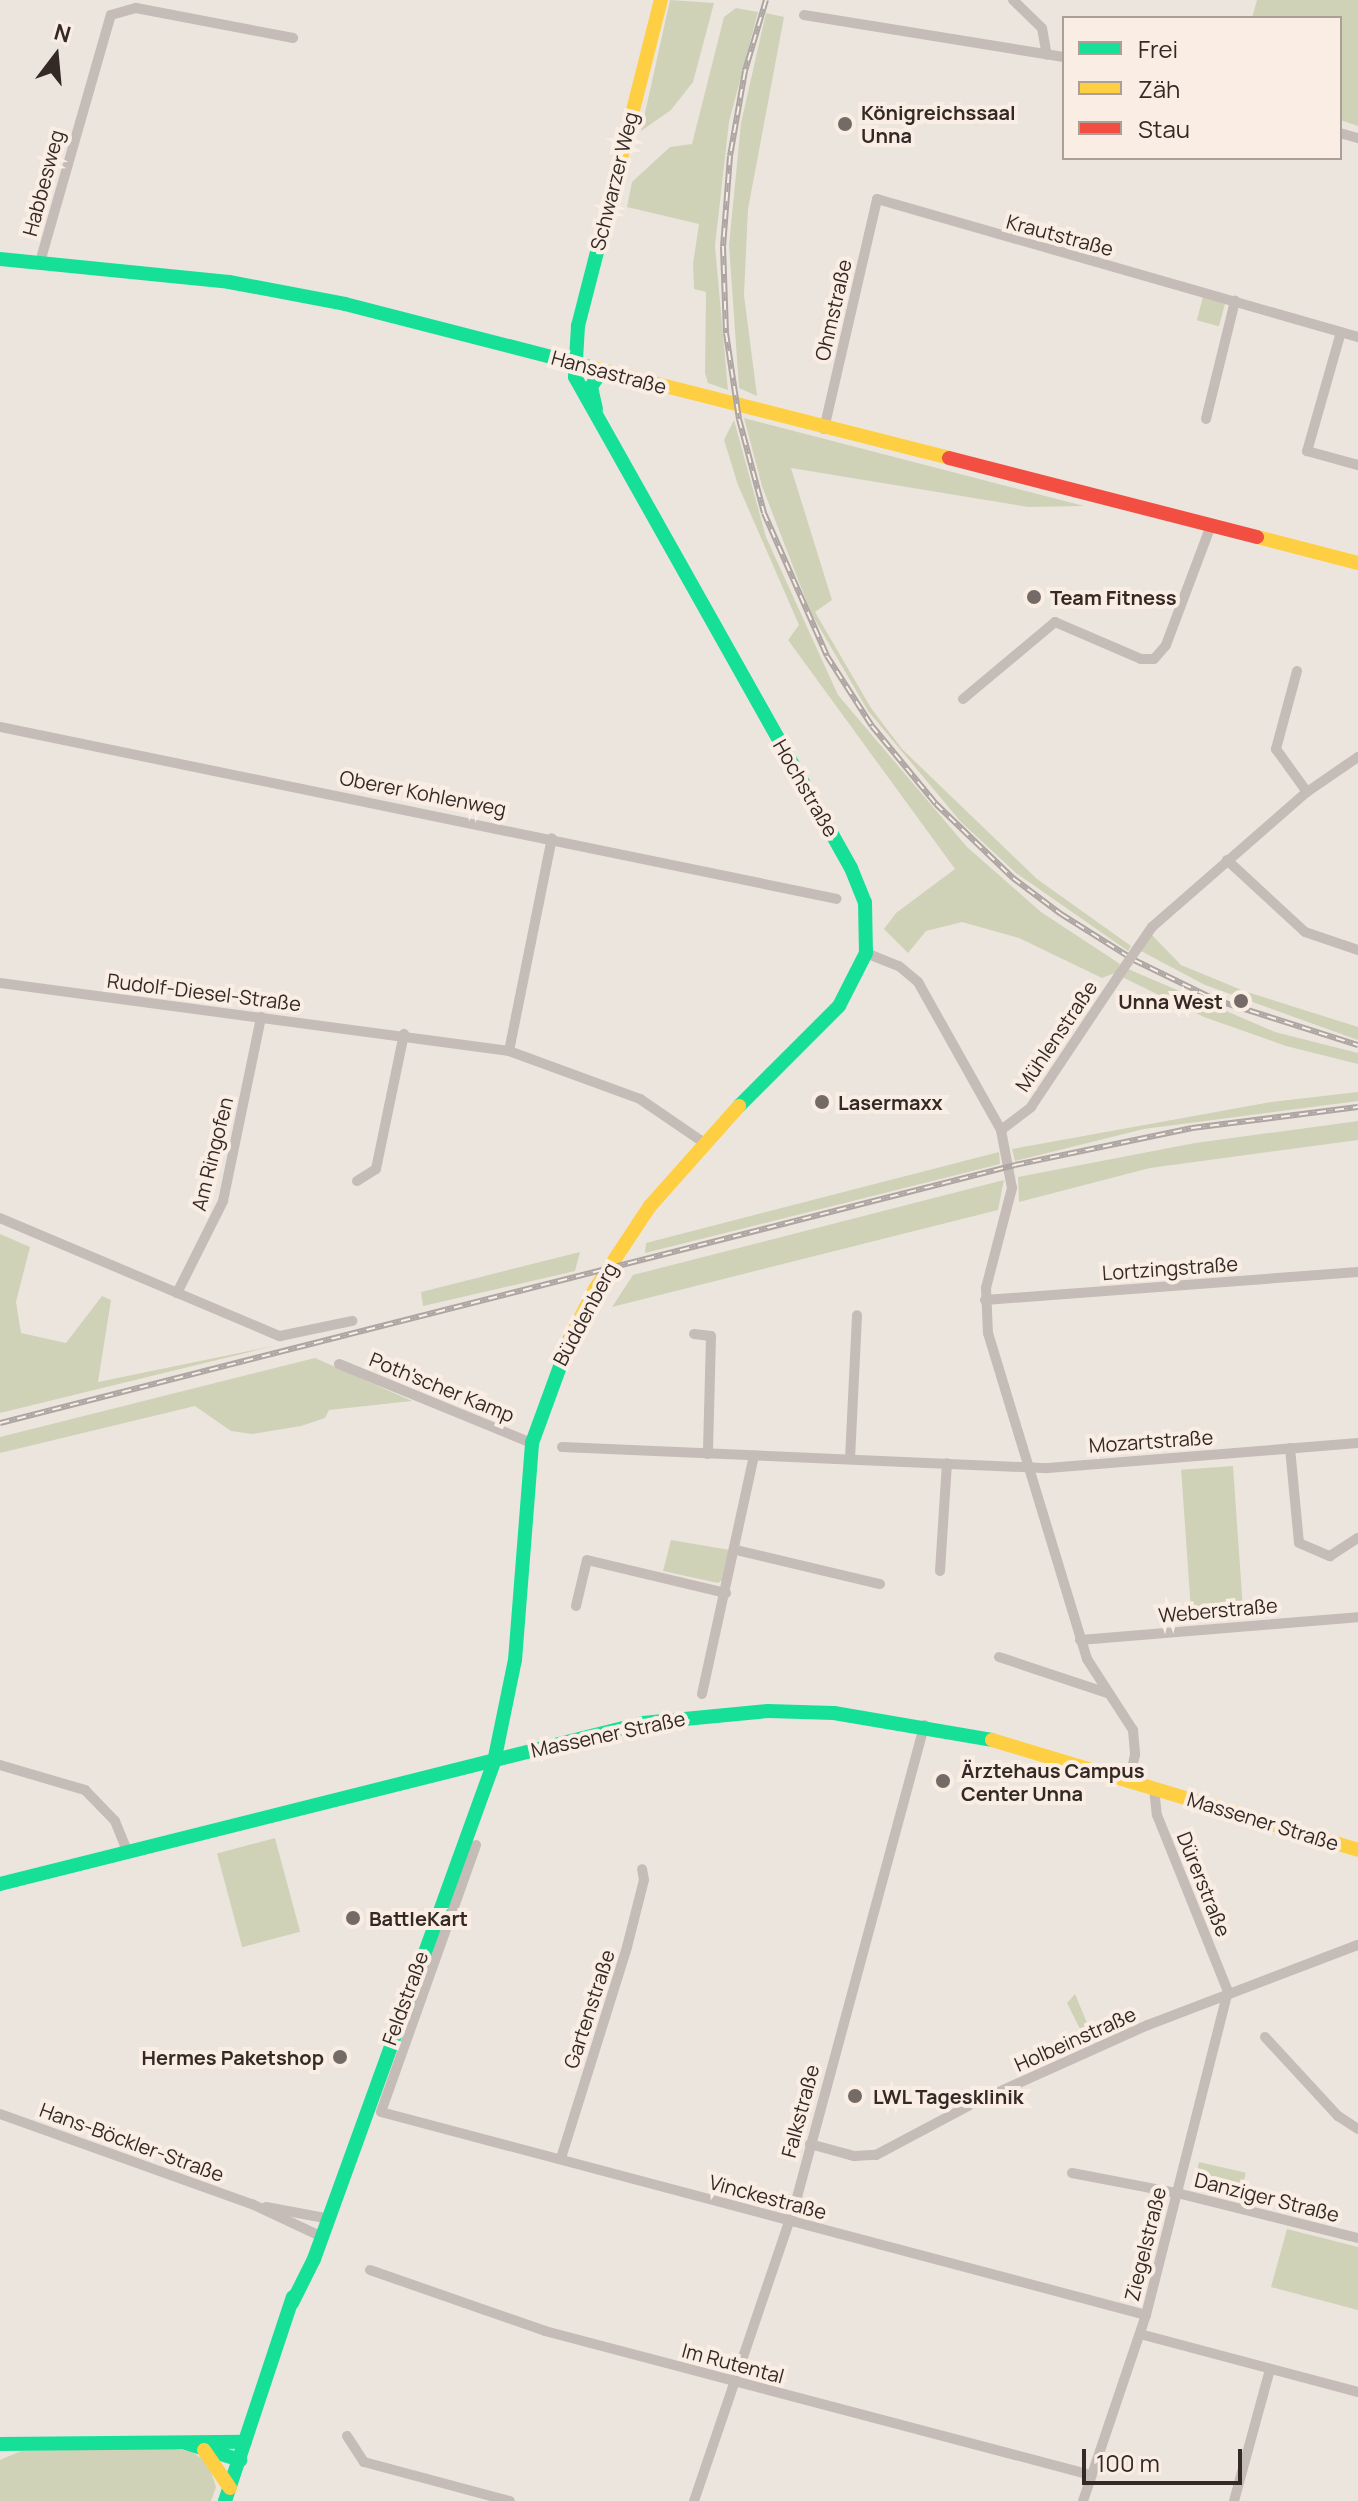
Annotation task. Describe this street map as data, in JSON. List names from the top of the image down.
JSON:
{
  "streets": {
    "main road": [
      "Schwarzer Weg",
      "Hansastraße",
      "Hochstraße",
      "Büddenberg",
      "Massener Straße",
      "Feldstraße"
    ],
    "street": [
      "Habbesweg",
      "Krautstraße",
      "Ohmstraße",
      "Oberer Kohlenweg",
      "Rudolf-Diesel-Straße",
      "Mühlenstraße",
      "Am Ringofen",
      "Lortzingstraße",
      "Poth'scher Kamp",
      "Mozartstraße",
      "Weberstraße",
      "Dürerstraße",
      "Gartenstraße",
      "Holbeinstraße",
      "Falkstraße",
      "Hans-Böckler-Straße",
      "Vinckestraße",
      "Danziger Straße",
      "Ziegelstraße",
      "Im Rutental"
    ]
  },
  "crossings": [
    ["Schwarzer Weg", "Hansastraße"],
    ["Schwarzer Weg", "Hochstraße"],
    ["Habbesweg", "Hansastraße"],
    ["Krautstraße", "Ohmstraße"],
    ["Ohmstraße", "Hansastraße"],
    ["Hansastraße", "Hochstraße"],
    ["Hochstraße", "Büddenberg"],
    ["Rudolf-Diesel-Straße", "Am Ringofen"],
    ["Rudolf-Diesel-Straße", "Büddenberg"],
    ["Büddenberg", "Poth'scher Kamp"],
    ["Büddenberg", "Massener Straße"],
    ["Büddenberg", "Feldstraße"],
    ["Massener Straße", "Dürerstraße"],
    ["Massener Straße", "Feldstraße"],
    ["Massener Straße", "Falkstraße"],
    ["Dürerstraße", "Holbeinstraße"],
    ["Dürerstraße", "Ziegelstraße"],
    ["Feldstraße", "Hans-Böckler-Straße"],
    ["Feldstraße", "Vinckestraße"],
    ["Gartenstraße", "Vinckestraße"],
    ["Holbeinstraße", "Falkstraße"],
    ["Holbeinstraße", "Ziegelstraße"],
    ["Falkstraße", "Vinckestraße"],
    ["Falkstraße", "Im Rutental"],
    ["Vinckestraße", "Ziegelstraße"],
    ["Danziger Straße", "Ziegelstraße"],
    ["Ziegelstraße", "Im Rutental"]
  ],
  "places": [
    "Königreichssaal Unna",
    "Team Fitness",
    "Unna West",
    "Lasermaxx",
    "Ärztehaus Campus Center Unna",
    "BattleKart",
    "Hermes Paketshop",
    "LWL Tagesklinik"
  ],
  "legend": ["Frei", "Zäh", "Stau"],
  "scale_bar": "100 m",
  "north": "top"
}
